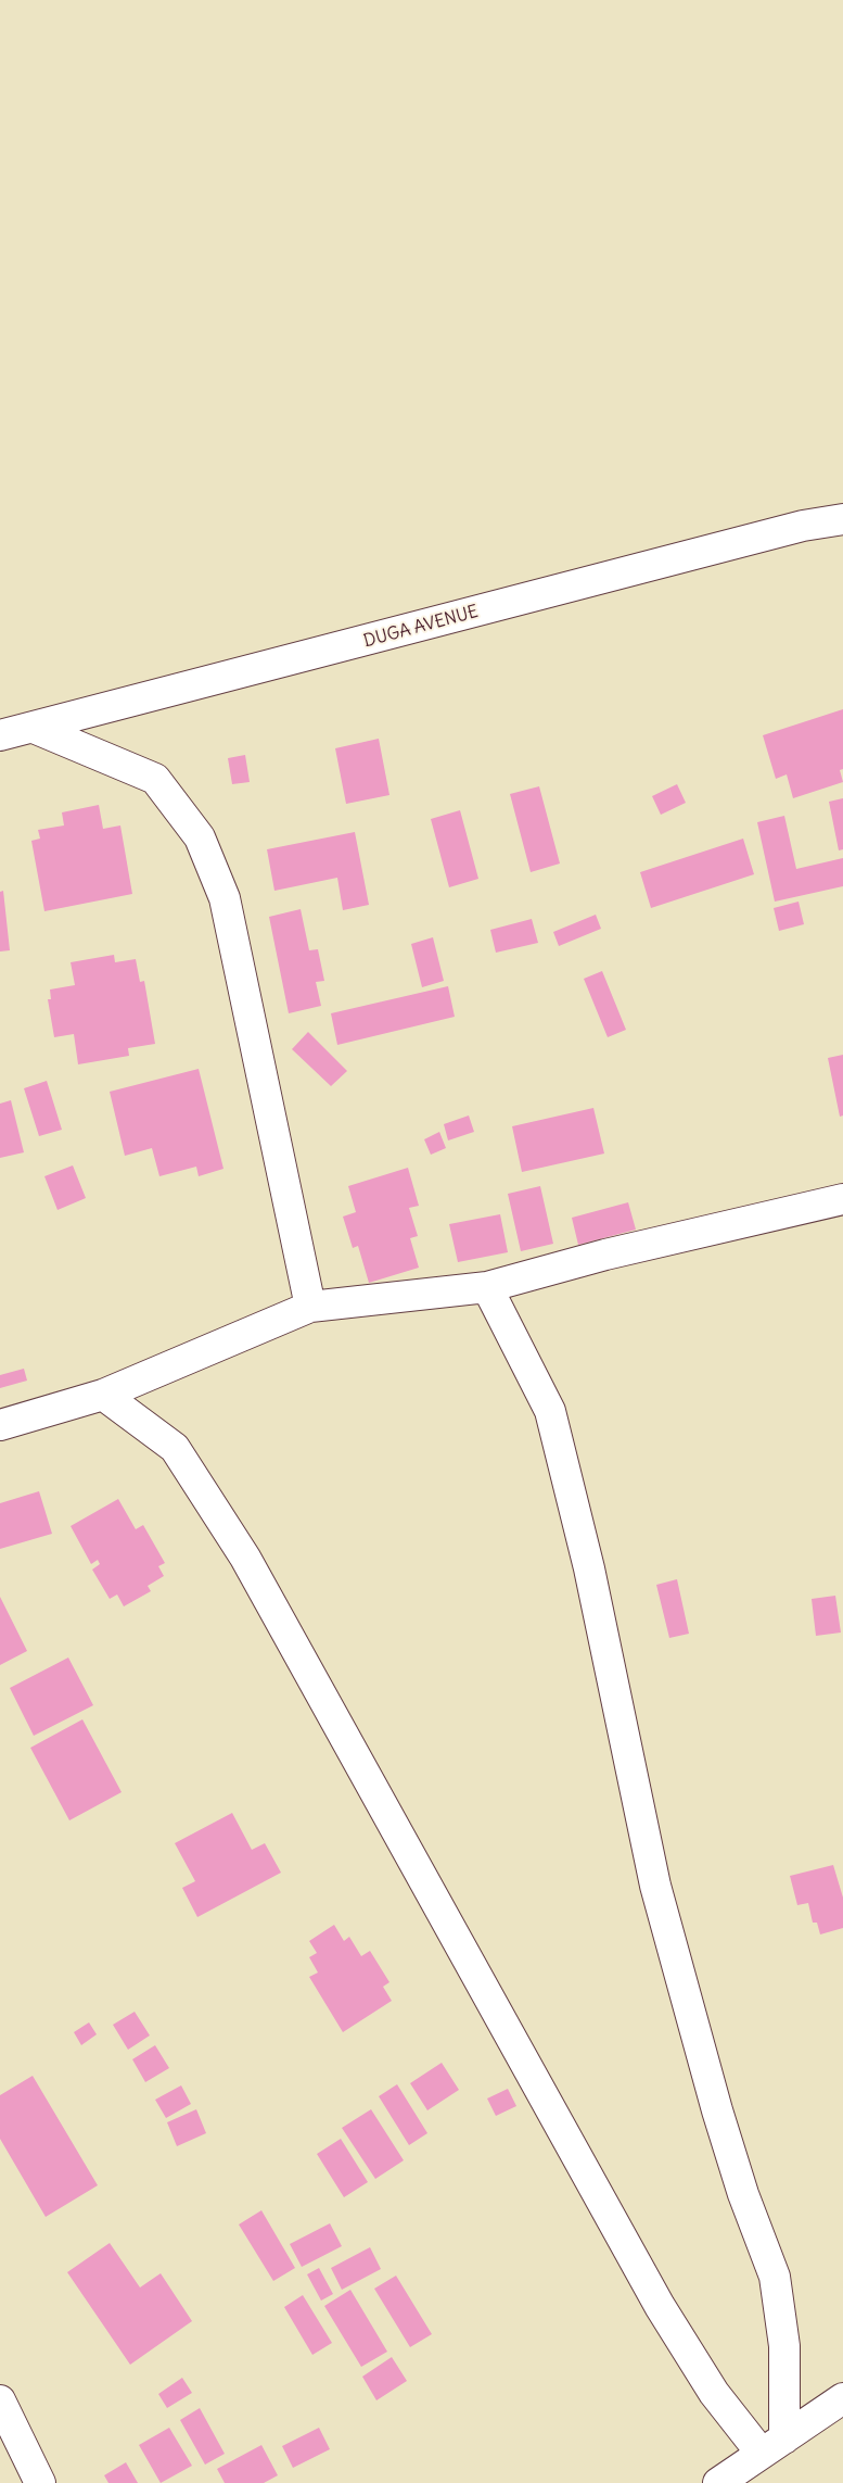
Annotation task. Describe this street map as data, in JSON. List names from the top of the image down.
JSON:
{
  "streets": {
    "street": ["DUGA AVENUE"]
  }
}
